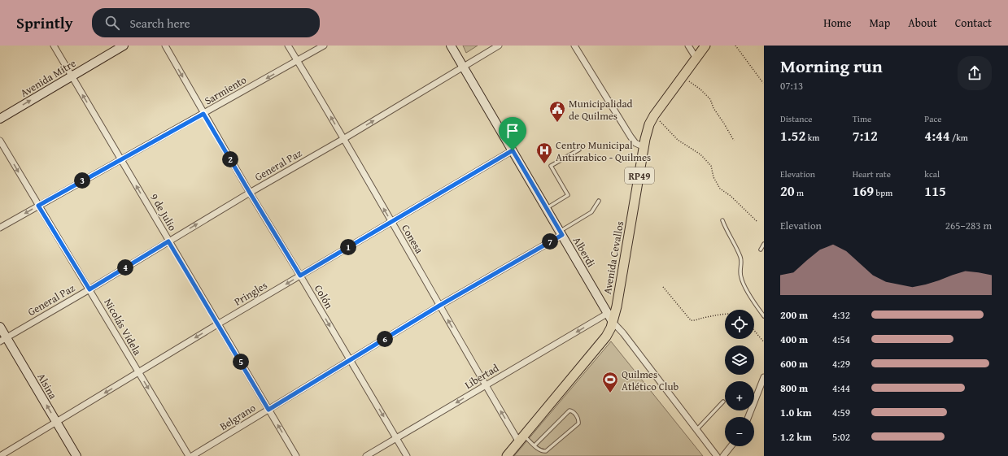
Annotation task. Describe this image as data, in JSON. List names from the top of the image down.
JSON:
{
  "streets": {
    "main road": ["RP49", "Avenida Cevallos"],
    "street": [
      "Avenida Mitre",
      "Sarmiento",
      "General Paz",
      "9 de Julio",
      "Conesa",
      "Alberdi",
      "Pringles",
      "Colón",
      "Nicolás Videla",
      "Libertad",
      "Alsina",
      "Belgrano"
    ]
  },
  "crossings": [
    ["Avenida Mitre", "9 de Julio"],
    ["Sarmiento", "9 de Julio"],
    ["Sarmiento", "Conesa"],
    ["Sarmiento", "Colón"],
    ["Sarmiento", "Nicolás Videla"],
    ["General Paz", "9 de Julio"],
    ["General Paz", "Conesa"],
    ["General Paz", "Alberdi"],
    ["General Paz", "Colón"],
    ["General Paz", "Nicolás Videla"],
    ["General Paz", "Alsina"],
    ["9 de Julio", "Pringles"],
    ["9 de Julio", "Belgrano"],
    ["Conesa", "Avenida Cevallos"],
    ["Conesa", "Pringles"],
    ["Conesa", "Libertad"],
    ["Conesa", "Belgrano"],
    ["Alberdi", "Avenida Cevallos"],
    ["Alberdi", "Pringles"],
    ["Alberdi", "Libertad"],
    ["Alberdi", "Belgrano"],
    ["Pringles", "Colón"],
    ["Pringles", "Nicolás Videla"],
    ["Pringles", "Alsina"],
    ["Colón", "Libertad"],
    ["Colón", "Belgrano"]
  ],
  "one_way": [
    "Avenida Mitre",
    "Sarmiento",
    "General Paz",
    "9 de Julio",
    "Conesa",
    "Pringles",
    "Colón",
    "Nicolás Videla",
    "Libertad",
    "Alsina"
  ],
  "places": {
    "public building": ["Municipalidad de Quilmes"],
    "hospital": ["Centro Municipal Antirrabico - Quilmes"],
    "sports": ["Quilmes Atlético Club"]
  },
  "page": {
    "header": "Sprintly",
    "search": "Search here",
    "nav": [
      "Home",
      "Map",
      "About",
      "Contact"
    ],
    "heading": ["Morning run", "07:13"],
    "stats": [
      ["Distance", "1.52 km"],
      ["Time", "7:12"],
      ["Pace", "4:44 /km"],
      ["Elevation", "20 m"],
      ["Heart rate", "169 bpm"],
      ["kcal", "115"]
    ],
    "pins": [
      "2",
      "3",
      "7",
      "1",
      "4",
      "6",
      "5"
    ],
    "chart": ["Elevation", "265–283 m"],
    "list": [
      {
        "name": "200 m",
        "note": "4:32"
      },
      {
        "name": "400 m",
        "note": "4:54"
      },
      {
        "name": "600 m",
        "note": "4:29"
      },
      {
        "name": "800 m",
        "note": "4:44"
      },
      {
        "name": "1.0 km",
        "note": "4:59"
      },
      {
        "name": "1.2 km",
        "note": "5:02"
      }
    ],
    "map_buttons": ["+", "−"]
  }
}
